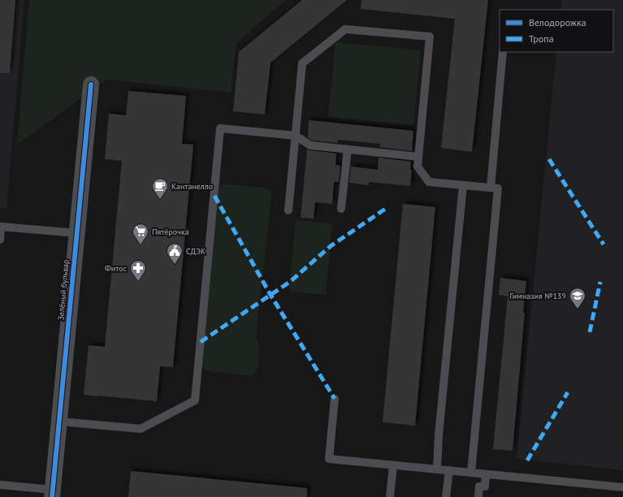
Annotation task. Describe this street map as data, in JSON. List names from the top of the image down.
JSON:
{
  "streets": {
    "street": ["Зелёный бульвар"]
  },
  "places": {
    "cafe": ["Кантанелло"],
    "supermarket": ["Пятёрочка"],
    "public building": ["СДЭК"],
    "pharmacy": ["Фитос"],
    "school or university": ["Гимназия №139"]
  },
  "legend": ["Велодорожка", "Тропа"]
}
